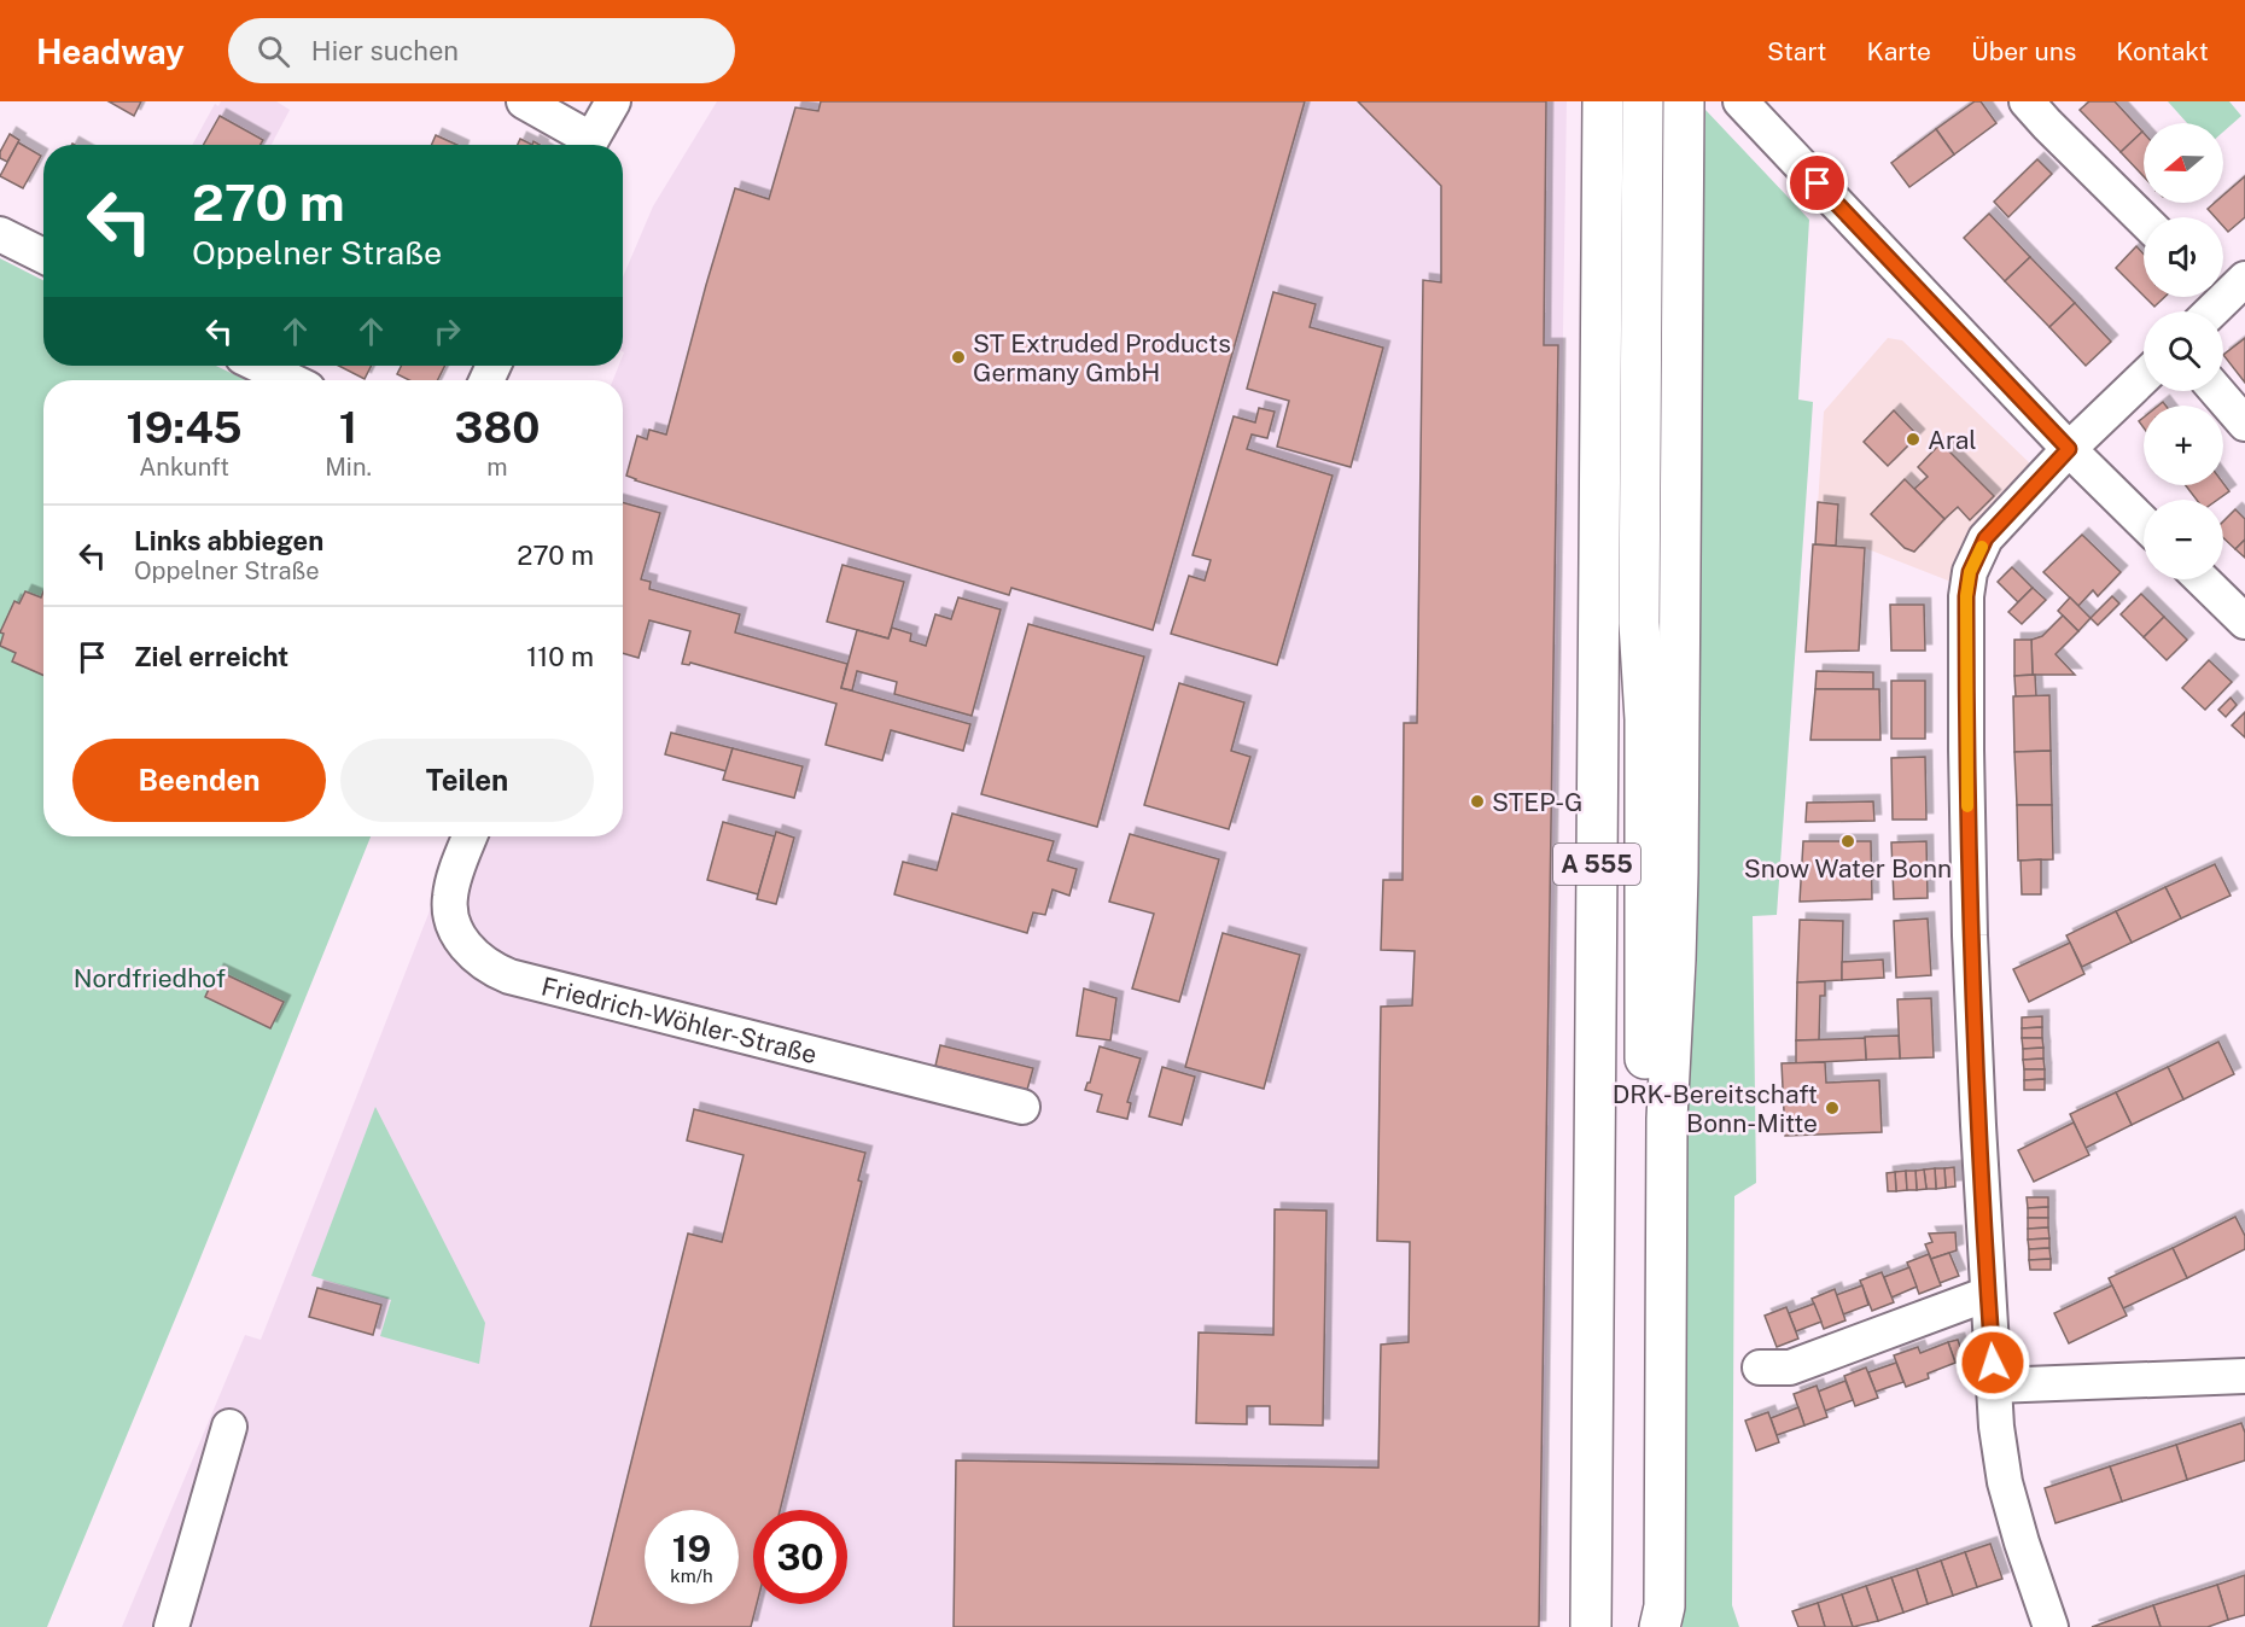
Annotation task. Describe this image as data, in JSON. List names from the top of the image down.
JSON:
{
  "streets": {
    "highway": ["A 555"],
    "street": ["Friedrich-Wöhler-Straße"]
  },
  "parks": ["Nordfriedhof"],
  "places": [
    "ST Extruded Products Germany GmbH",
    "Aral",
    "STEP-G",
    "Snow Water Bonn",
    "DRK-Bereitschaft Bonn-Mitte"
  ],
  "north": "left",
  "page": {
    "header": "Headway",
    "search": "Hier suchen",
    "nav": [
      "Start",
      "Karte",
      "Über uns",
      "Kontakt"
    ],
    "map_buttons": ["+", "−"],
    "turn": ["270 m", "Oppelner Straße"],
    "eta": [
      "19:45",
      "Ankunft",
      "1",
      "Min.",
      "380",
      "m"
    ],
    "list": [
      {
        "name": "Links abbiegen",
        "note": "Oppelner Straße",
        "value": "270 m"
      },
      {
        "name": "Ziel erreicht",
        "value": "110 m"
      }
    ],
    "buttons": ["Beenden", "Teilen"],
    "speed": "19 km/h",
    "limit": "30"
  }
}
